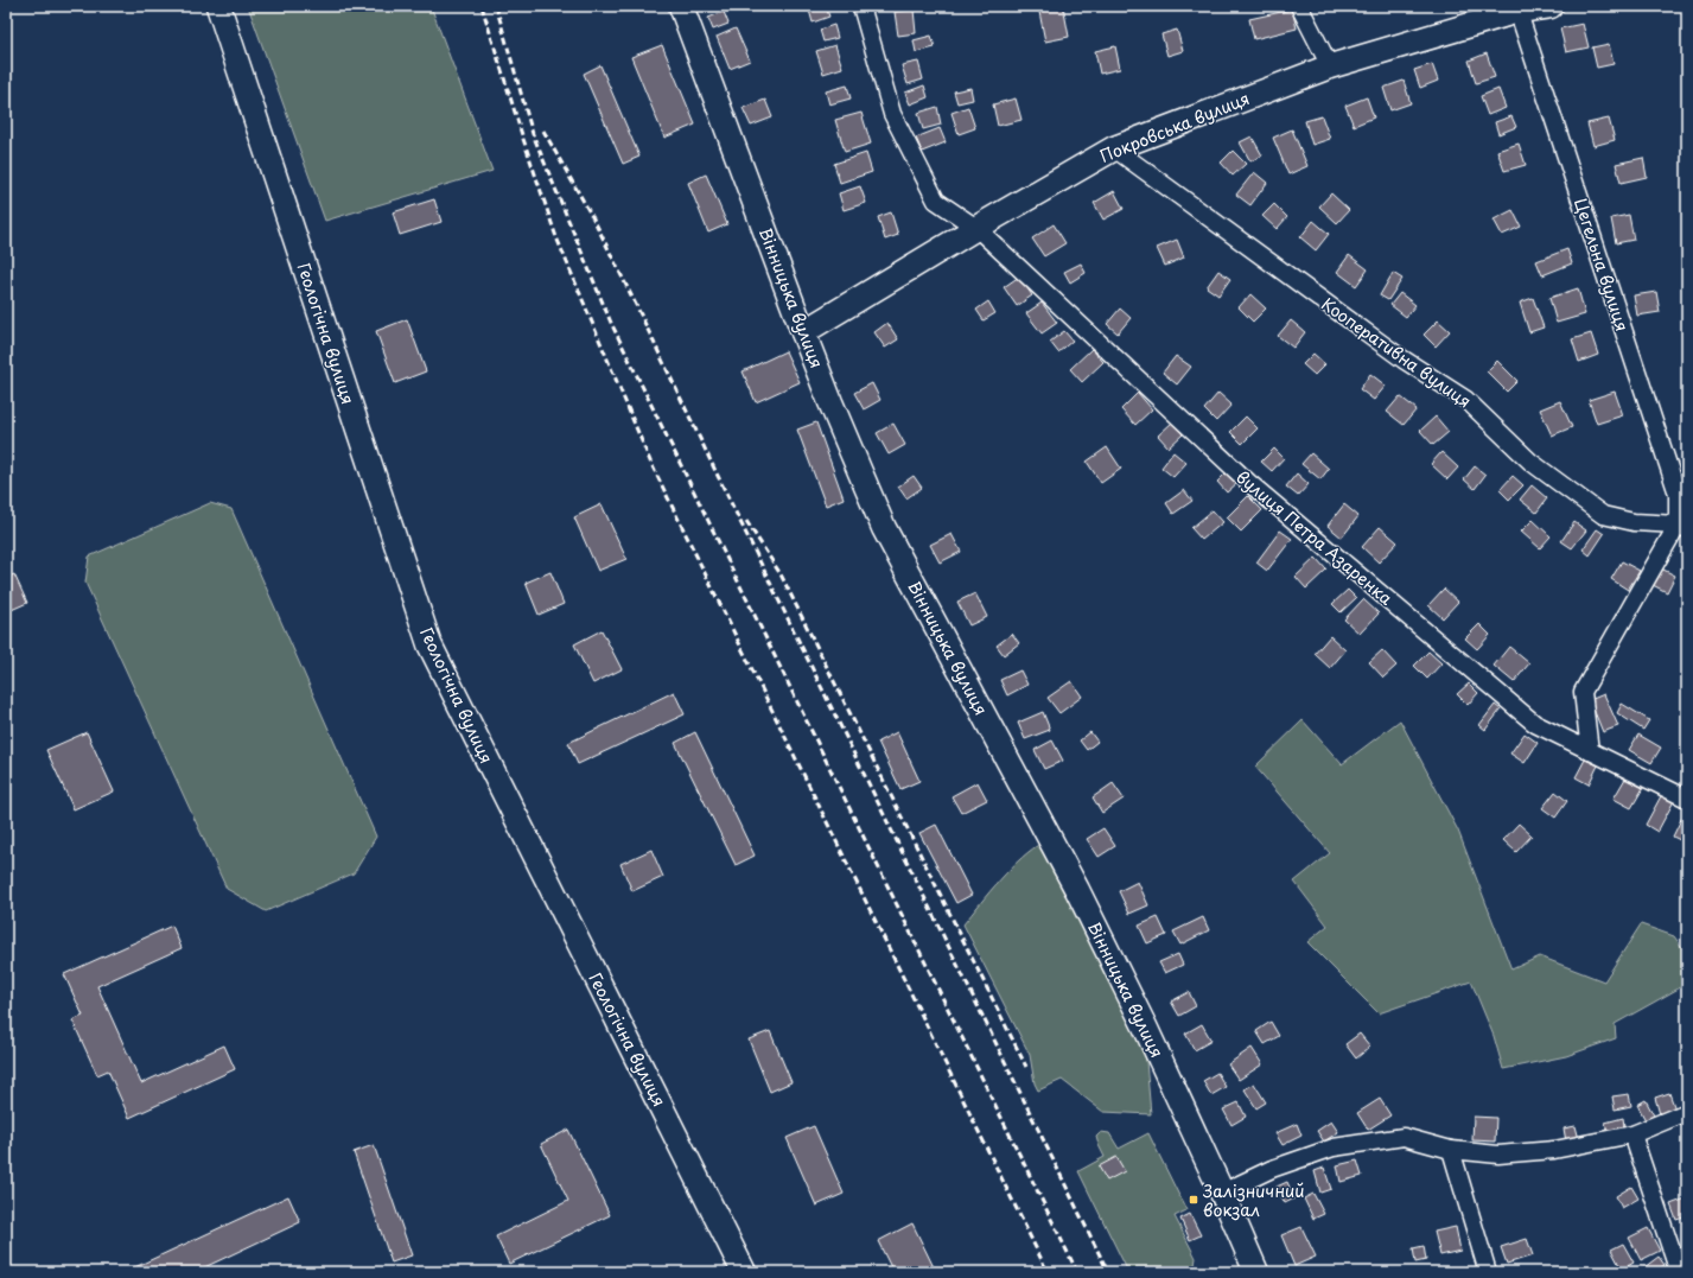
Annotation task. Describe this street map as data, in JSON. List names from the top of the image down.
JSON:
{
  "streets": {
    "street": [
      "Покровська вулиця",
      "Цегельна вулиця",
      "Вінницька вулиця",
      "Геологічна вулиця",
      "Кооперативна вулиця",
      "вулиця Петра Азаренка"
    ]
  },
  "crossings": [
    ["Покровська вулиця", "Цегельна вулиця"],
    ["Покровська вулиця", "Вінницька вулиця"],
    ["Покровська вулиця", "Кооперативна вулиця"],
    ["Покровська вулиця", "вулиця Петра Азаренка"],
    ["Цегельна вулиця", "Кооперативна вулиця"]
  ],
  "places": {
    "transit": ["Залізничний вокзал"]
  }
}
